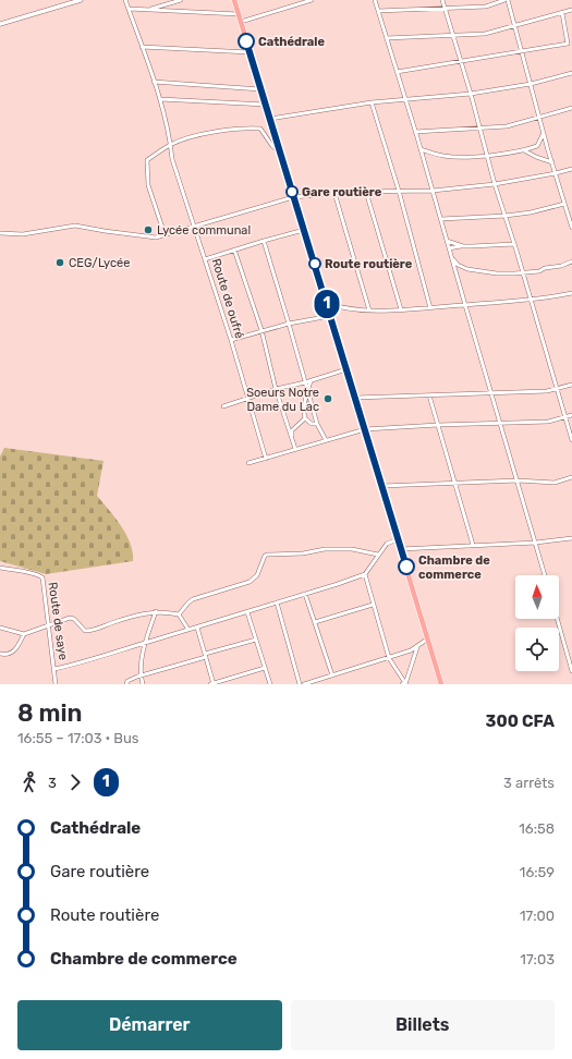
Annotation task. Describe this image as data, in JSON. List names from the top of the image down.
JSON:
{
  "streets": {
    "street": ["Route de oufré", "Route de saye"]
  },
  "places": [
    "Cathédrale",
    "Gare routière",
    "Lycée communal",
    "CEG/Lycée",
    "Route routière",
    "Soeurs Notre Dame du Lac",
    "Chambre de commerce"
  ],
  "lines": ["bus line 1"],
  "north": "top",
  "page": {
    "on_map": "1",
    "heading": ["8 min", "16:55 – 17:03 · Bus", "300 CFA"],
    "legs": ["3", "1", "3 arrêts"],
    "list": [
      {
        "name": "Cathédrale",
        "value": "16:58"
      },
      {
        "name": "Gare routière",
        "value": "16:59"
      },
      {
        "name": "Route routière",
        "value": "17:00"
      },
      {
        "name": "Chambre de commerce",
        "value": "17:03"
      }
    ],
    "buttons": ["Démarrer", "Billets"]
  }
}
